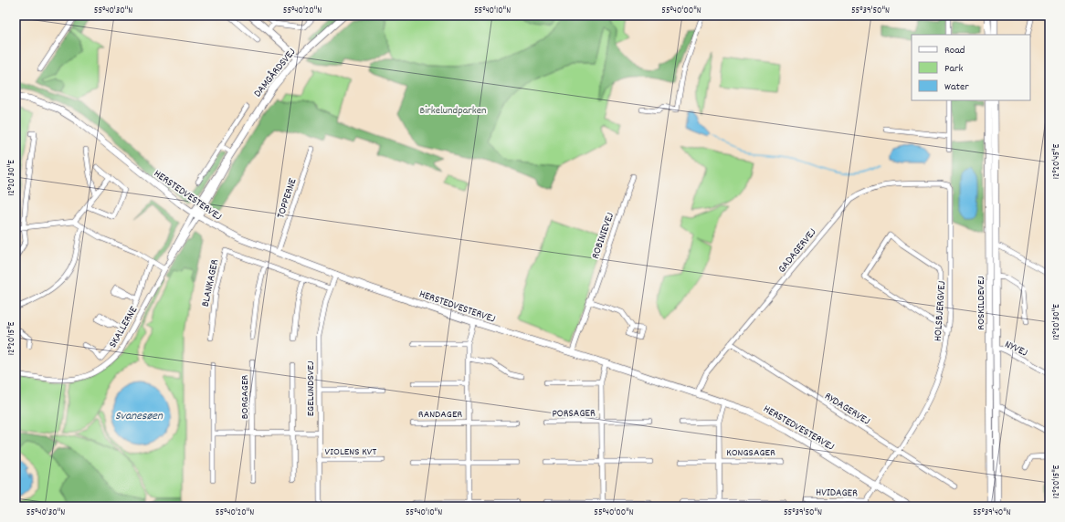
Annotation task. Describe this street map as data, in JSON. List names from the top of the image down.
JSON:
{
  "streets": {
    "street": [
      "DAMGÅRDSVEJ",
      "HERSTEDVESTERVEJ",
      "TOPPERNE",
      "ROBINIEVEJ",
      "GADAGERVEJ",
      "BLANKAGER",
      "ROSKILDEVEJ",
      "HOLSBJERGVEJ",
      "SKALLERNE",
      "NYVEJ",
      "EGELUNDSVEJ",
      "BORGAGER",
      "RYDAGERVEJ",
      "PORSAGER",
      "RANDAGER",
      "VIOLENS KVT",
      "KONGSAGER",
      "HVIDAGER"
    ]
  },
  "crossings": [
    ["DAMGÅRDSVEJ", "HERSTEDVESTERVEJ"],
    ["DAMGÅRDSVEJ", "SKALLERNE"],
    ["HERSTEDVESTERVEJ", "TOPPERNE"],
    ["HERSTEDVESTERVEJ", "ROBINIEVEJ"],
    ["HERSTEDVESTERVEJ", "GADAGERVEJ"],
    ["HERSTEDVESTERVEJ", "HOLSBJERGVEJ"],
    ["HERSTEDVESTERVEJ", "SKALLERNE"],
    ["HERSTEDVESTERVEJ", "EGELUNDSVEJ"],
    ["HERSTEDVESTERVEJ", "PORSAGER"],
    ["HERSTEDVESTERVEJ", "RANDAGER"],
    ["HERSTEDVESTERVEJ", "KONGSAGER"],
    ["HERSTEDVESTERVEJ", "HVIDAGER"],
    ["GADAGERVEJ", "HOLSBJERGVEJ"],
    ["GADAGERVEJ", "RYDAGERVEJ"],
    ["BLANKAGER", "EGELUNDSVEJ"],
    ["ROSKILDEVEJ", "NYVEJ"],
    ["HOLSBJERGVEJ", "RYDAGERVEJ"],
    ["HOLSBJERGVEJ", "HVIDAGER"],
    ["EGELUNDSVEJ", "BORGAGER"],
    ["EGELUNDSVEJ", "VIOLENS KVT"]
  ],
  "water": ["Svanesøen"],
  "parks": ["Birkelundparken"],
  "legend": ["Road", "Park", "Water"],
  "coordinates": [
    "55°40'30\"N",
    "55°40'20\"N",
    "55°40'10\"N",
    "55°40'00\"N",
    "55°39'50\"N",
    "12°20'45\"E",
    "12°20'30\"E",
    "12°20'15\"E",
    "55°39'40\"N"
  ]
}
